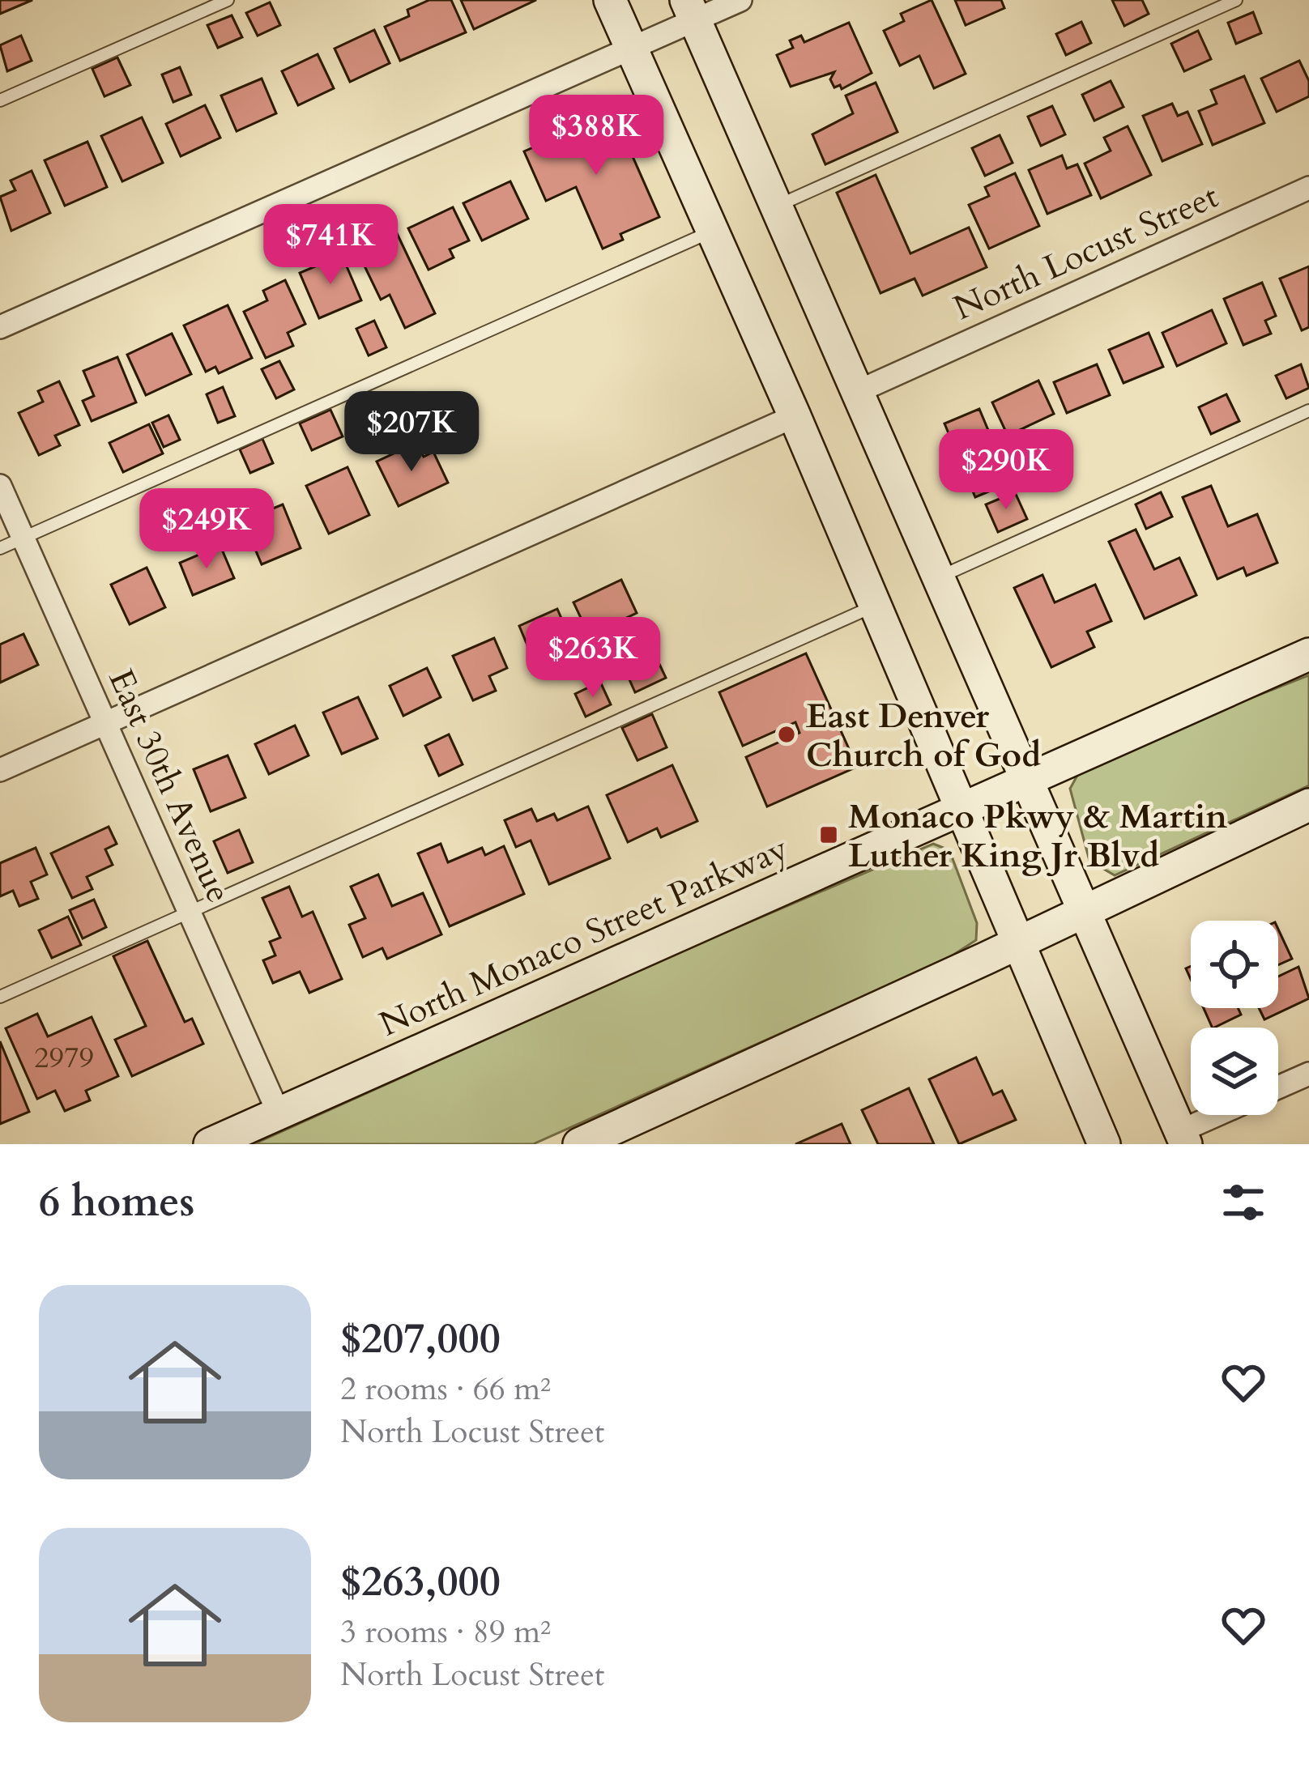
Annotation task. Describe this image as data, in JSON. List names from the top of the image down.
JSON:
{
  "streets": {
    "main road": ["North Monaco Street Parkway"],
    "street": ["North Locust Street", "East 30th Avenue"]
  },
  "crossings": [
    ["East 30th Avenue", "North Monaco Street Parkway"]
  ],
  "places": {
    "other": ["East Denver Church of God"],
    "transit": ["Monaco Pkwy & Martin Luther King Jr Blvd"]
  },
  "house_numbers": ["2979"],
  "page": {
    "price": [
      "$388K",
      "$741K",
      "$207K",
      "$290K",
      "$249K",
      "$263K"
    ],
    "heading": "6 homes",
    "list": [
      {
        "name": "$207,000",
        "note": "2 rooms · 66 m² · North Locust Street"
      },
      {
        "name": "$263,000",
        "note": "3 rooms · 89 m² · North Locust Street"
      }
    ]
  }
}
